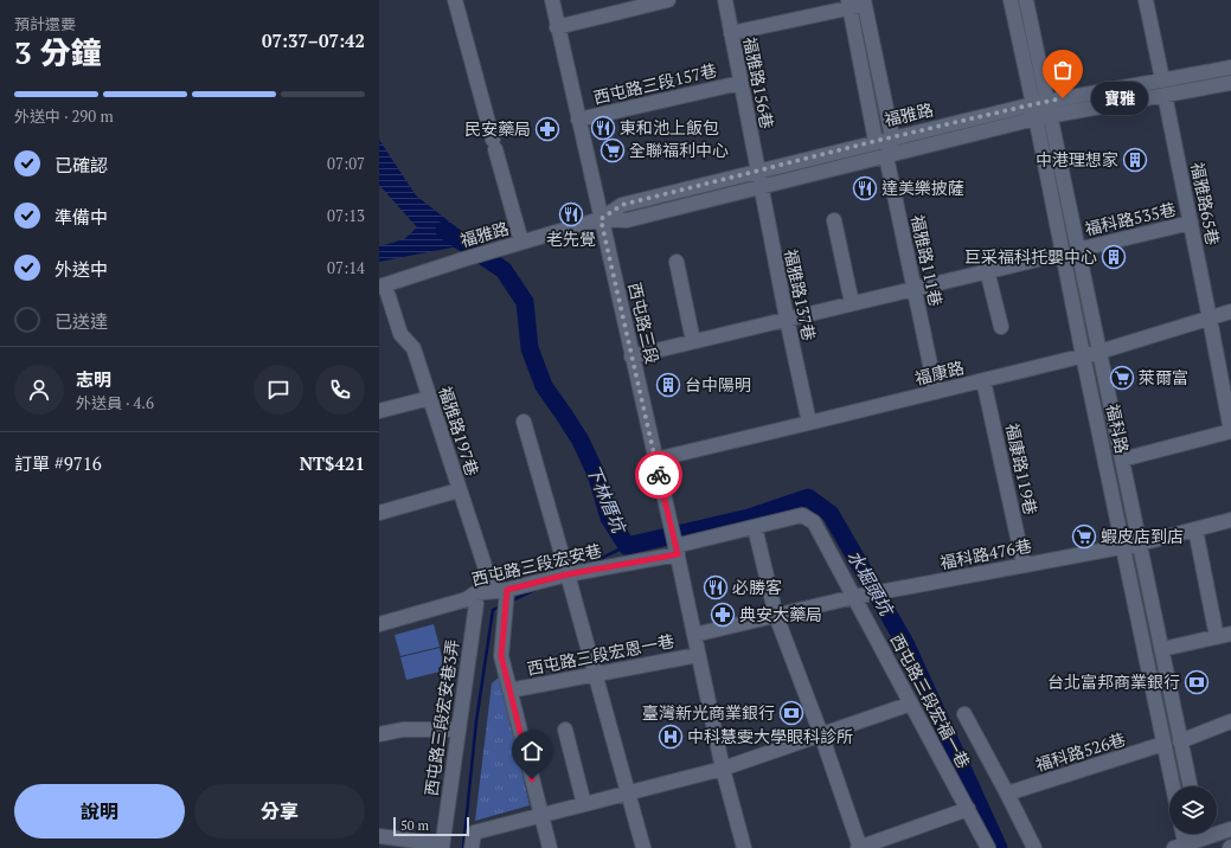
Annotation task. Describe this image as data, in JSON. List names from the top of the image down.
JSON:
{
  "streets": {
    "street": [
      "福雅路156巷",
      "西屯路三段157巷",
      "福雅路",
      "福雅路65巷",
      "福科路535巷",
      "福雅路111巷",
      "福雅路137巷",
      "西屯路三段",
      "福康路",
      "福科路",
      "福雅路197巷",
      "福康路119巷",
      "福科路476巷",
      "西屯路三段宏安巷",
      "西屯路三段宏恩一巷",
      "西屯路三段宏福一巷",
      "西屯路三段宏安巷3弄",
      "福科路526巷"
    ]
  },
  "crossings": [
    ["福雅路156巷", "西屯路三段157巷"],
    ["福雅路156巷", "福雅路"],
    ["福雅路156巷", "福雅路137巷"],
    ["西屯路三段157巷", "西屯路三段"],
    ["福雅路", "福雅路65巷"],
    ["福雅路", "福雅路111巷"],
    ["福雅路", "福雅路137巷"],
    ["福雅路", "西屯路三段"],
    ["福雅路", "福科路"],
    ["福雅路", "福雅路197巷"],
    ["福雅路65巷", "福科路535巷"],
    ["福雅路65巷", "福康路"],
    ["福科路535巷", "福科路"],
    ["福雅路111巷", "福康路"],
    ["福雅路137巷", "福康路"],
    ["西屯路三段", "福康路"],
    ["西屯路三段", "福科路476巷"],
    ["西屯路三段", "西屯路三段宏安巷"],
    ["西屯路三段", "西屯路三段宏恩一巷"],
    ["西屯路三段", "西屯路三段宏福一巷"],
    ["福康路", "福科路"],
    ["福康路", "福康路119巷"],
    ["福科路", "福科路476巷"],
    ["福科路", "福科路526巷"],
    ["福雅路197巷", "西屯路三段宏安巷"],
    ["福康路119巷", "福科路476巷"],
    ["福科路476巷", "西屯路三段宏福一巷"],
    ["西屯路三段宏安巷", "西屯路三段宏福一巷"],
    ["西屯路三段宏安巷", "西屯路三段宏安巷3弄"]
  ],
  "water": ["下林厝坑", "水堀頭坑"],
  "places": {
    "other": ["寶雅"],
    "restaurant": [
      "東和池上飯包",
      "達美樂披薩",
      "老先覺",
      "必勝客"
    ],
    "pharmacy": ["民安藥局", "典安大藥局"],
    "supermarket": ["全聯福利中心", "萊爾富", "蝦皮店到店"],
    "building": ["中港理想家", "巨采福科托嬰中心", "台中陽明"],
    "bank": ["台北富邦商業銀行", "臺灣新光商業銀行"],
    "hospital": ["中科慧雯大學眼科診所"]
  },
  "scale_bar": "50 m",
  "page": {
    "heading": ["3 分鐘", "預計還要", "07:37–07:42"],
    "panel": [
      "志明",
      "外送員 · 4.6",
      "訂單 #9716",
      "NT$421"
    ],
    "bar": "外送中 · 290 m",
    "bubble": "寶雅",
    "list": [
      ["已確認", "07:07"],
      ["準備中", "07:13"],
      ["外送中", "07:14"],
      "已送達"
    ],
    "buttons": ["說明", "分享"],
    "scale": "50 m"
  }
}
